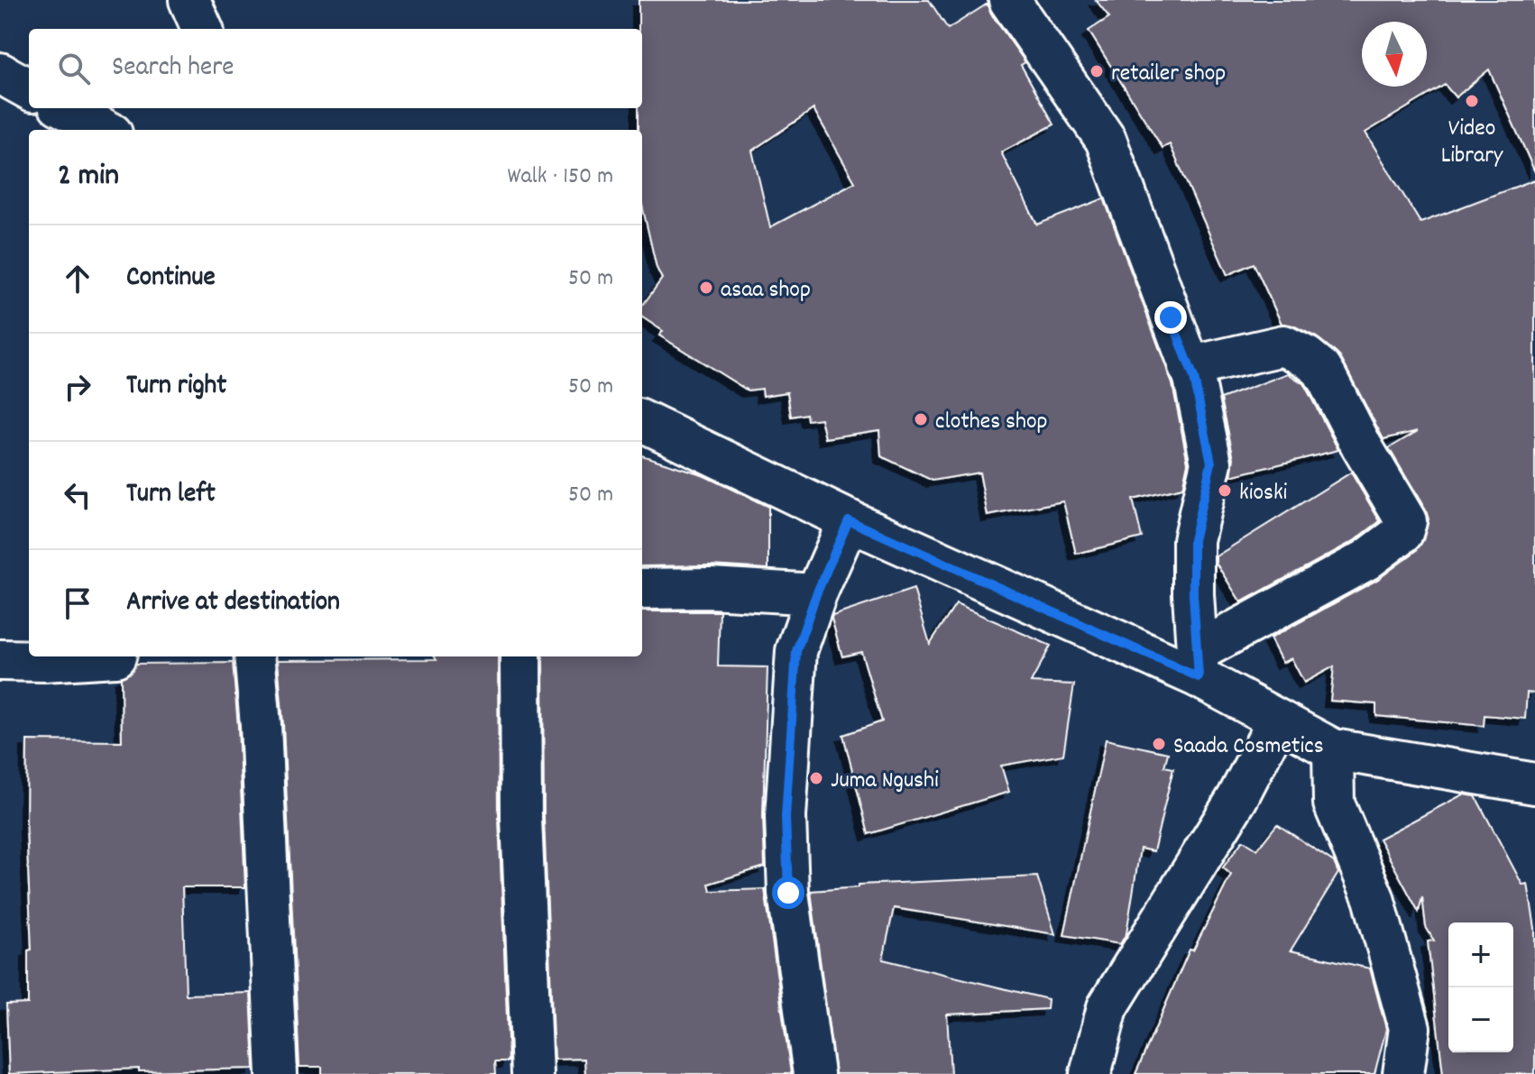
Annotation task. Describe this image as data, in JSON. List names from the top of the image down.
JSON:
{
  "places": [
    "retailer shop",
    "Video Library",
    "asaa shop",
    "clothes shop",
    "kioski",
    "Saada Cosmetics",
    "Juma Ngushi"
  ],
  "north": "bottom",
  "page": {
    "search": "Search here",
    "heading": ["2 min", "Walk · 150 m"],
    "list": [
      ["Continue", "50 m"],
      ["Turn right", "50 m"],
      ["Turn left", "50 m"],
      "Arrive at destination"
    ],
    "map_buttons": ["+", "−"]
  }
}
